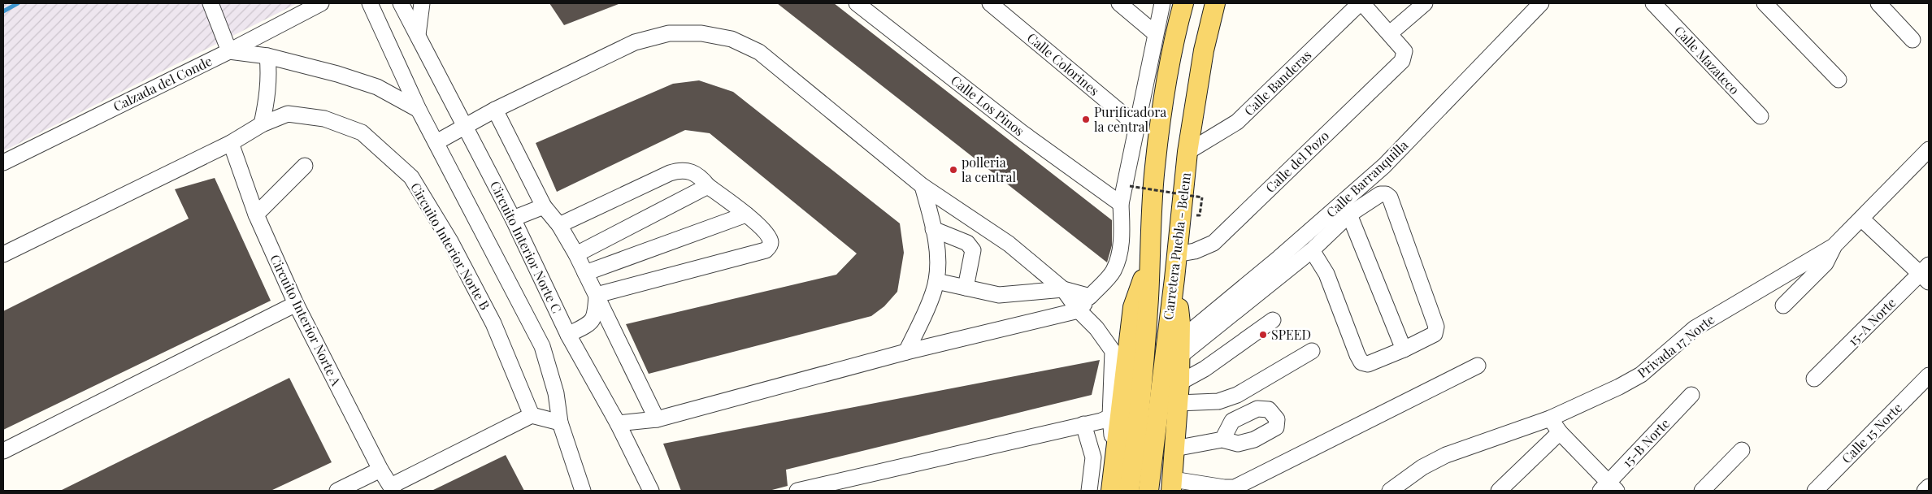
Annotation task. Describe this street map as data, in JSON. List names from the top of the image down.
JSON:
{
  "streets": {
    "main road": ["Carretera Puebla - Belem"],
    "street": [
      "Calle Mazateco",
      "Calle Colorines",
      "Calle Banderas",
      "Calzada del Conde",
      "Calle Los Pinos",
      "Calle del Pozo",
      "Calle Barranquilla",
      "Circuito Interior Norte B",
      "Circuito Interior Norte C",
      "Circuito Interior Norte A",
      "15-A Norte",
      "Privada 17 Norte",
      "Calle 15 Norte",
      "15-B Norte"
    ]
  },
  "crossings": [
    ["Calle Banderas", "Carretera Puebla - Belem"],
    ["Calle del Pozo", "Carretera Puebla - Belem"],
    ["Circuito Interior Norte B", "Circuito Interior Norte A"]
  ],
  "places": ["Purificadora la central", "polleria la central", "SPEED"]
}
